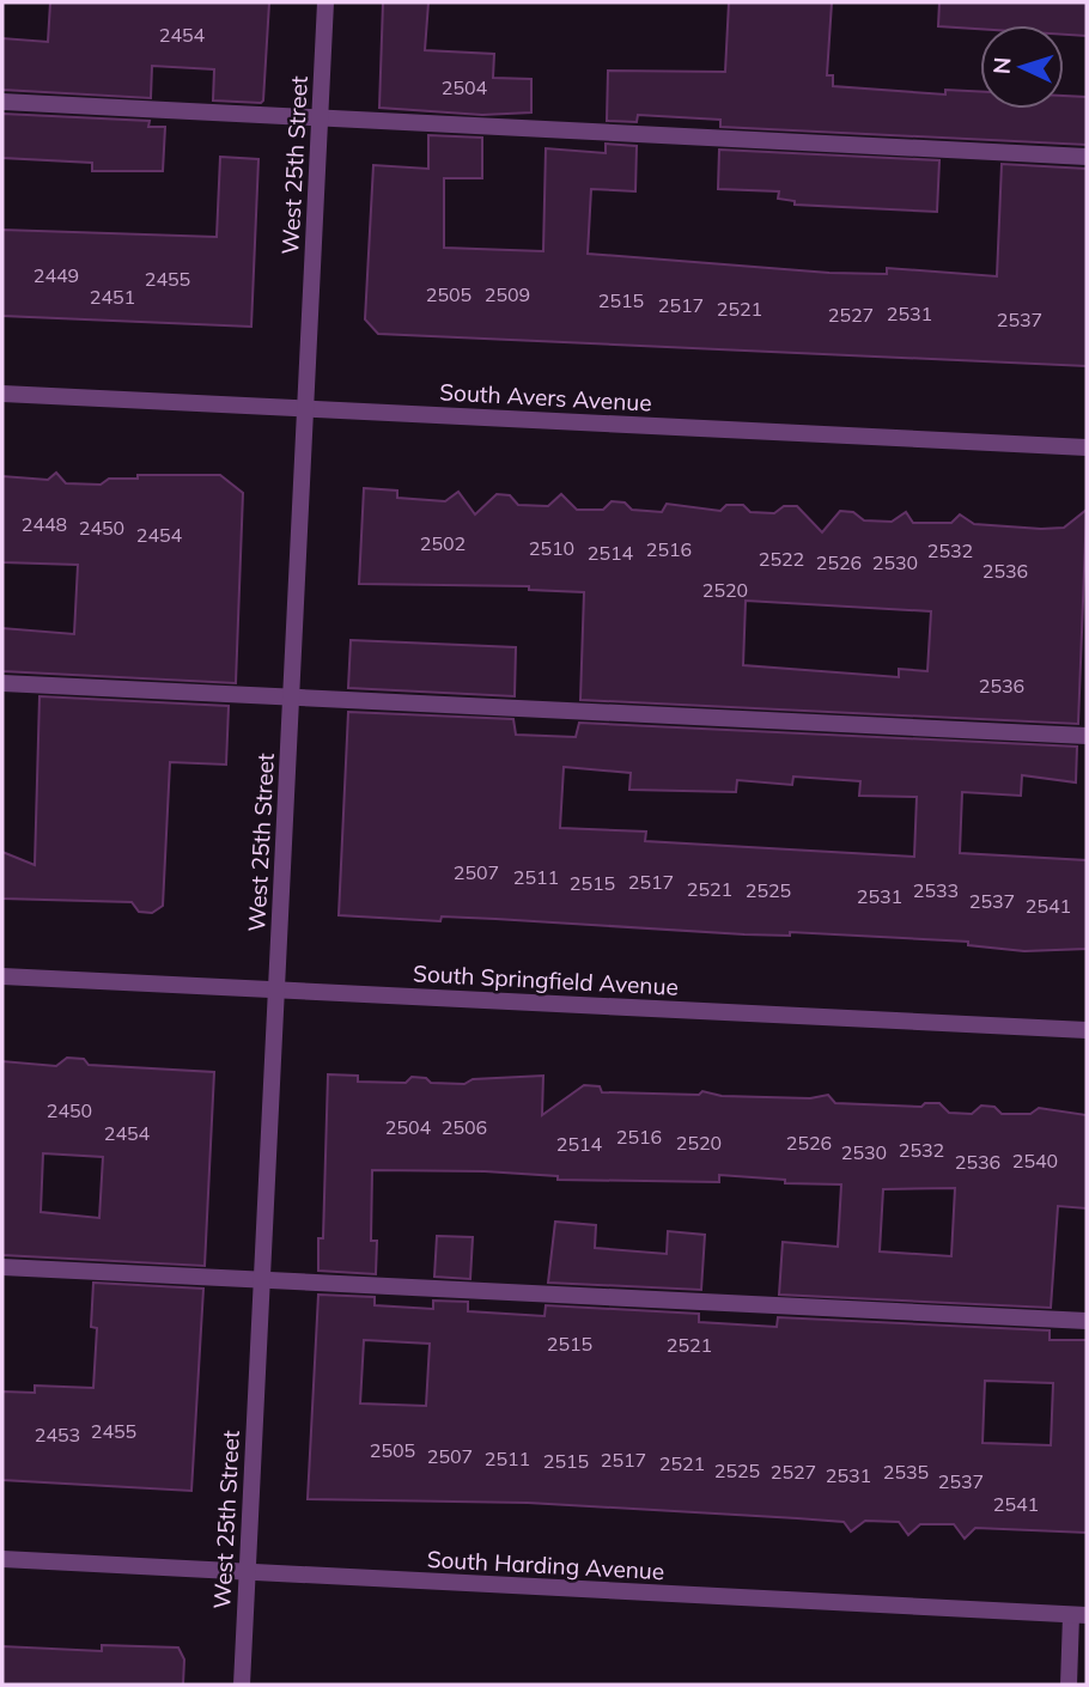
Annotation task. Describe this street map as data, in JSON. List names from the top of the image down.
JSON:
{
  "streets": {
    "street": [
      "West 25th Street",
      "South Avers Avenue",
      "South Springfield Avenue",
      "South Harding Avenue"
    ]
  },
  "crossings": [
    ["West 25th Street", "South Avers Avenue"],
    ["West 25th Street", "South Springfield Avenue"],
    ["West 25th Street", "South Harding Avenue"]
  ],
  "house_numbers": [
    "2454",
    "2504",
    "2449",
    "2455",
    "2505",
    "2509",
    "2451",
    "2515",
    "2517",
    "2521",
    "2531",
    "2527",
    "2537",
    "2448",
    "2450",
    "2454",
    "2502",
    "2510",
    "2516",
    "2532",
    "2514",
    "2522",
    "2526",
    "2530",
    "2536",
    "2520",
    "2536",
    "2507",
    "2511",
    "2517",
    "2515",
    "2521",
    "2525",
    "2533",
    "2531",
    "2537",
    "2541",
    "2450",
    "2504",
    "2506",
    "2454",
    "2516",
    "2520",
    "2526",
    "2514",
    "2532",
    "2530",
    "2540",
    "2536",
    "2515",
    "2521",
    "2455",
    "2453",
    "2505",
    "2507",
    "2511",
    "2517",
    "2515",
    "2521",
    "2525",
    "2527",
    "2535",
    "2531",
    "2537",
    "2541"
  ],
  "north": "left"
}
